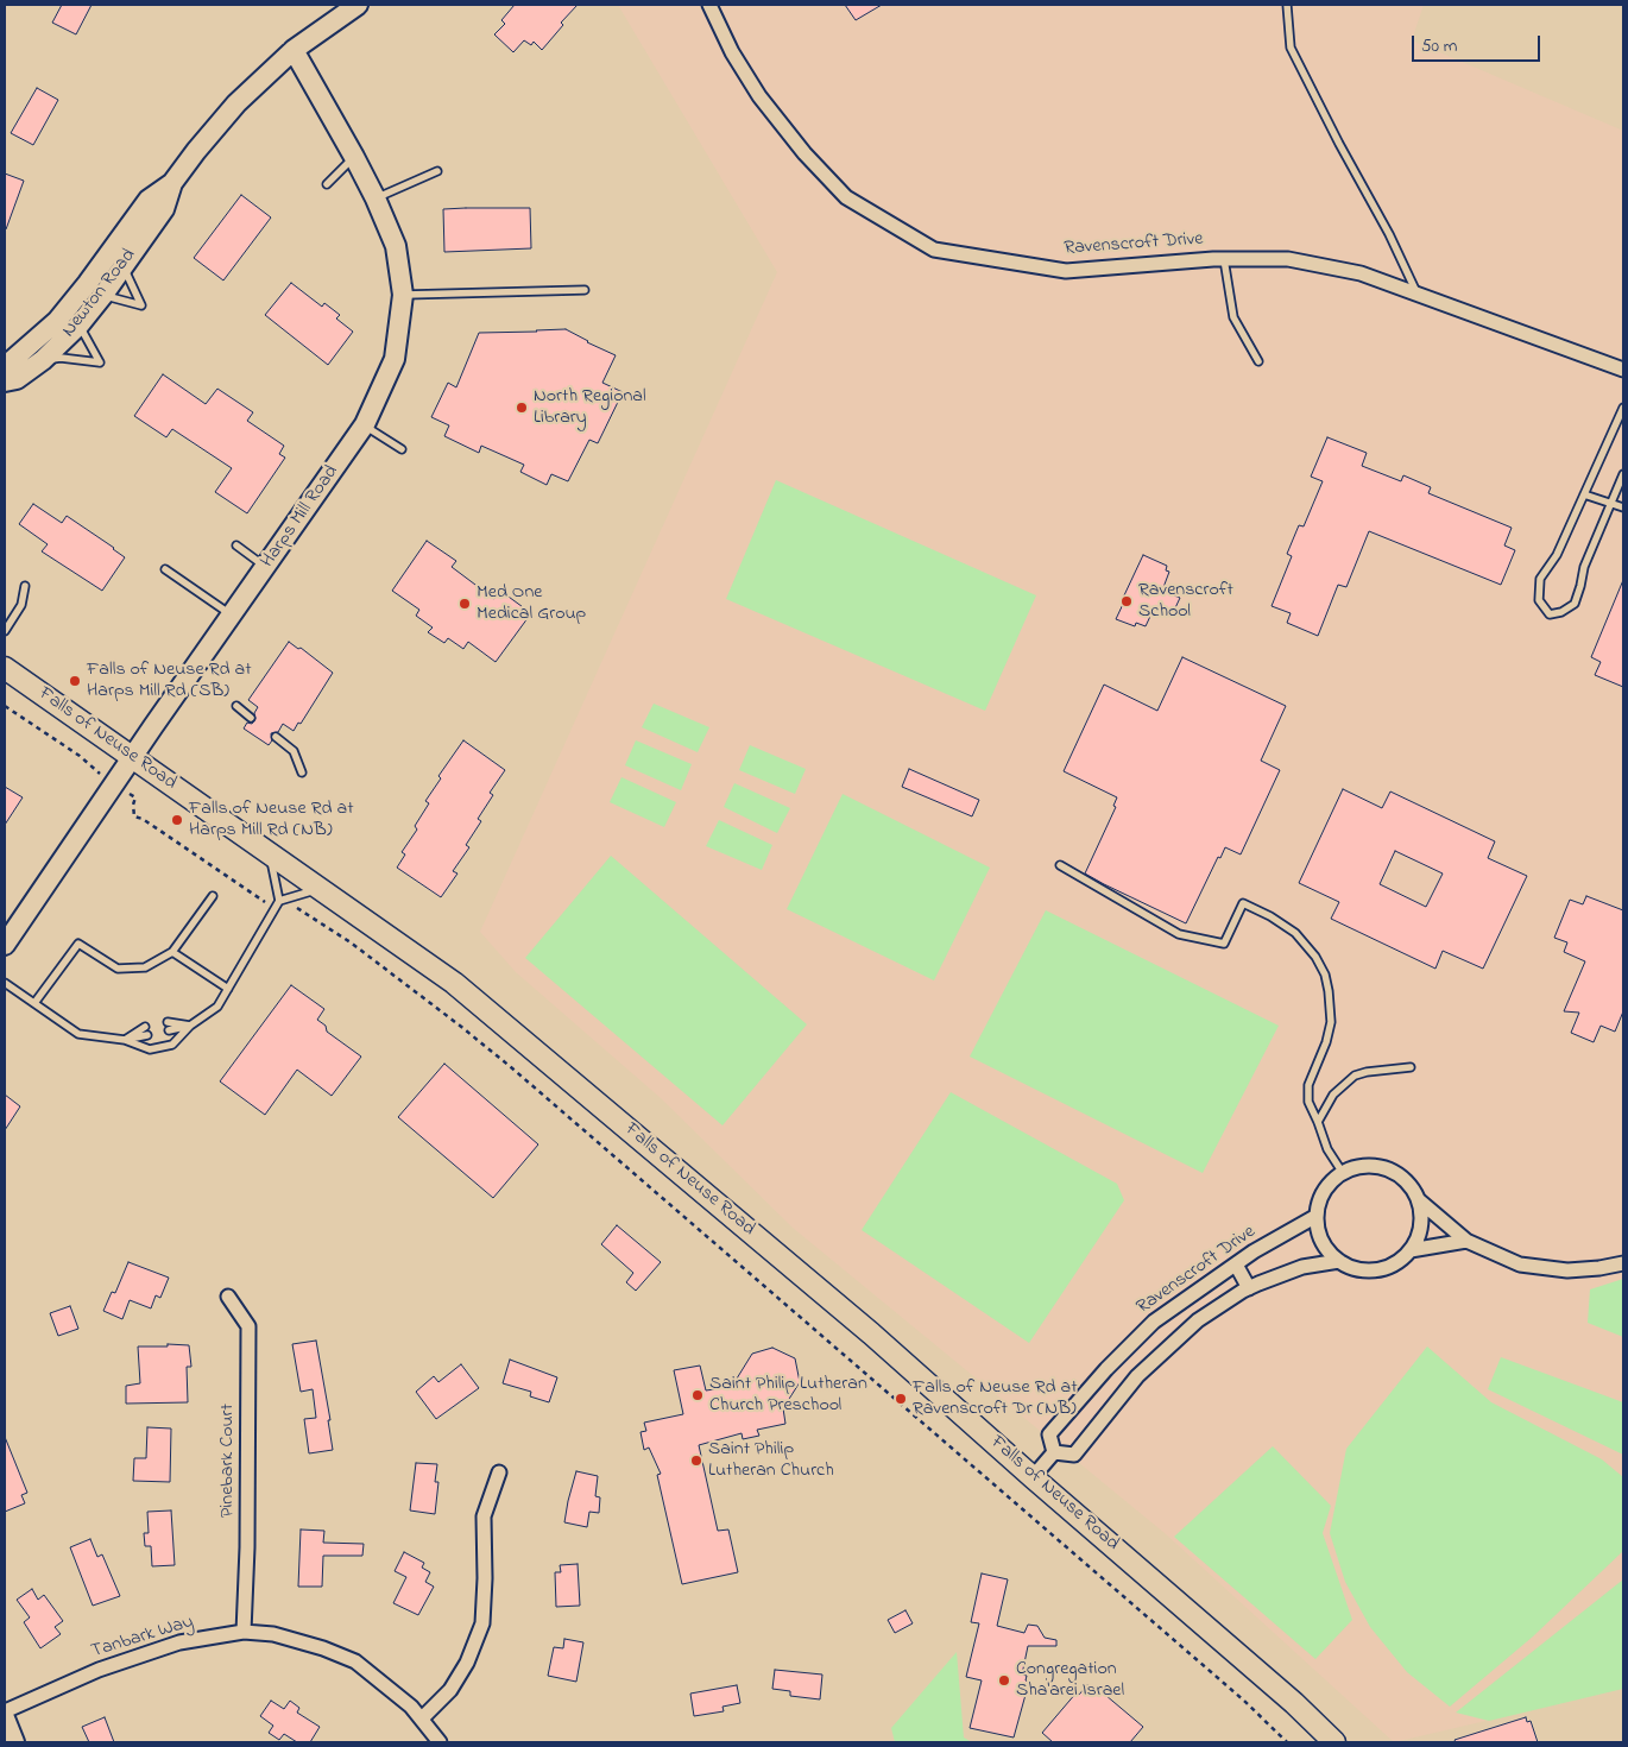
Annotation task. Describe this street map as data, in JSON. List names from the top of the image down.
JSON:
{
  "streets": {
    "main road": ["Falls of Neuse Road"],
    "street": [
      "Ravenscroft Drive",
      "Newton Road",
      "Harps Mill Road",
      "Pinebark Court",
      "Tanbark Way"
    ]
  },
  "crossings": [
    ["Newton Road", "Harps Mill Road"],
    ["Harps Mill Road", "Falls of Neuse Road"],
    ["Pinebark Court", "Tanbark Way"]
  ],
  "places": [
    "North Regional Library",
    "Ravenscroft School",
    "Med One Medical Group",
    "Falls of Neuse Rd at Harps Mill Rd (SB)",
    "Falls of Neuse Rd at Harps Mill Rd (NB)",
    "Saint Philip Lutheran Church Preschool",
    "Falls of Neuse Rd at Ravenscroft Dr (NB)",
    "Saint Philip Lutheran Church",
    "Congregation Sha'arei Israel"
  ],
  "scale_bar": "50 m"
}
